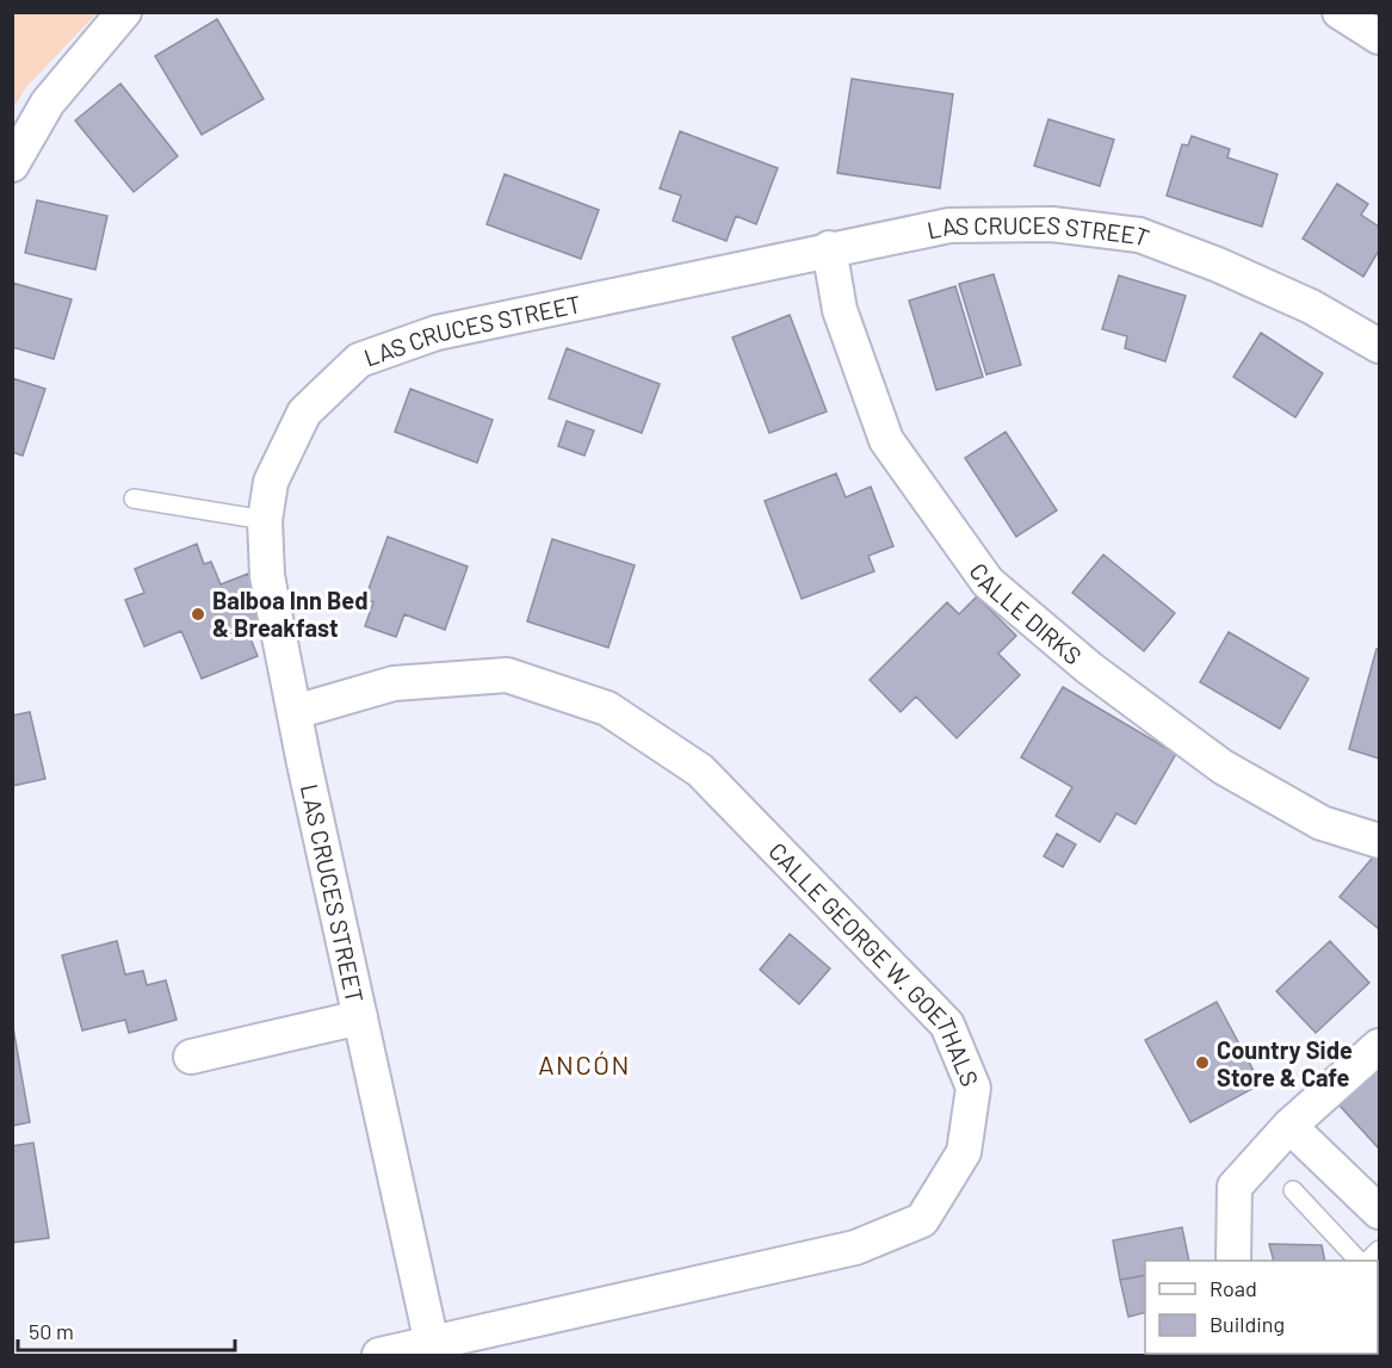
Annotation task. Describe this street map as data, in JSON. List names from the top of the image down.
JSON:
{
  "streets": {
    "street": ["LAS CRUCES STREET", "CALLE DIRKS", "CALLE GEORGE W. GOETHALS"]
  },
  "crossings": [
    ["LAS CRUCES STREET", "CALLE DIRKS"],
    ["LAS CRUCES STREET", "CALLE GEORGE W. GOETHALS"]
  ],
  "districts": ["ANCÓN"],
  "places": ["Balboa Inn Bed & Breakfast", "Country Side Store & Cafe"],
  "legend": ["Road", "Building"],
  "scale_bar": "50 m"
}
